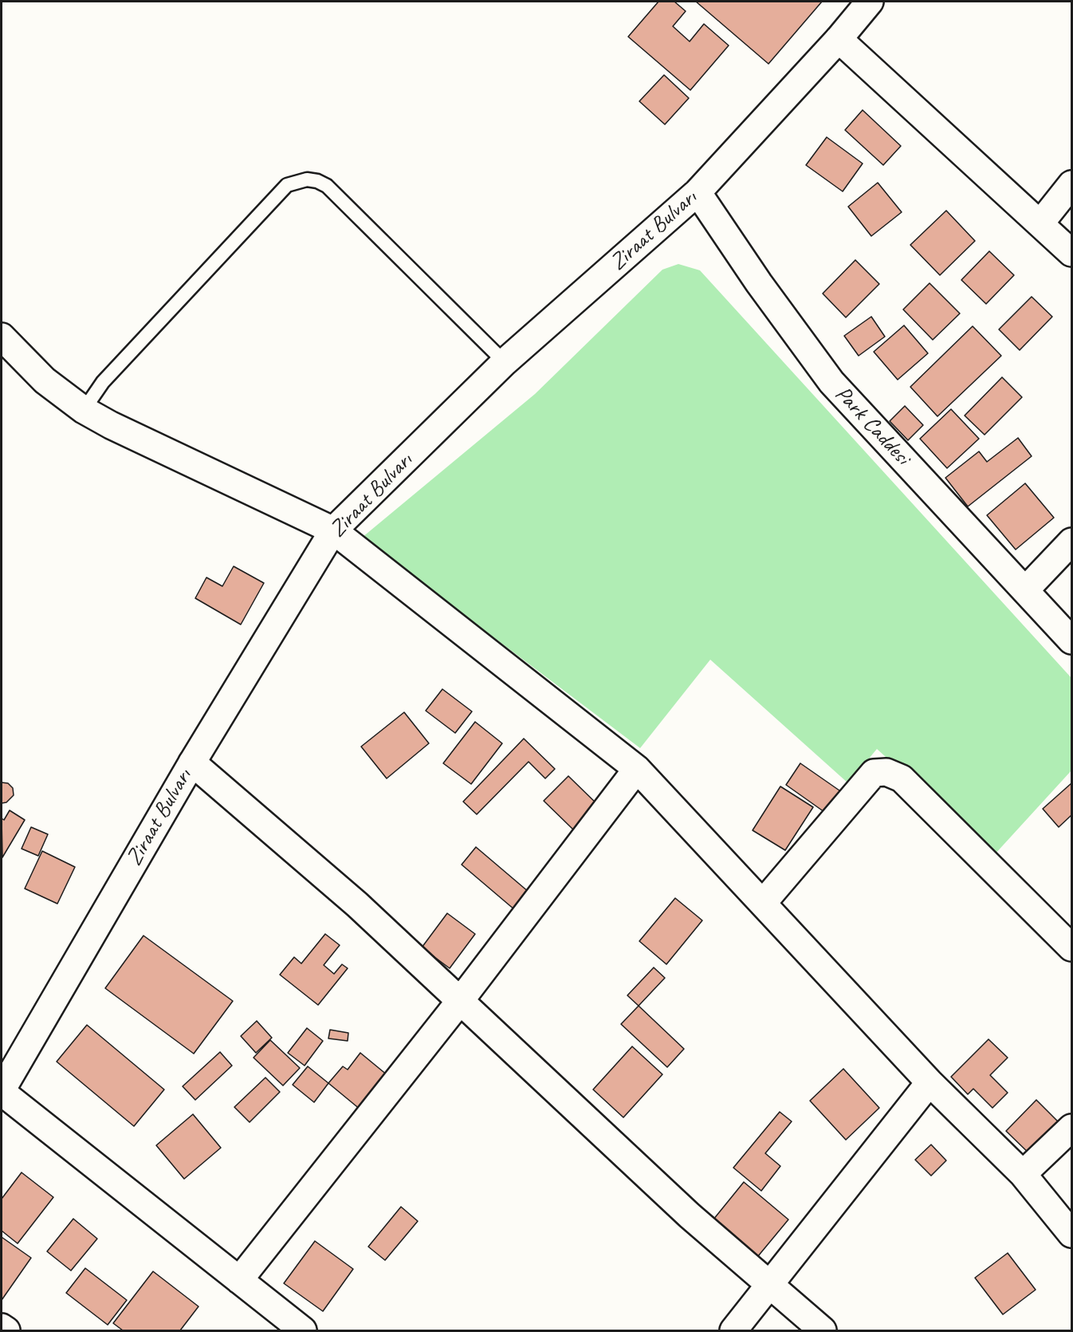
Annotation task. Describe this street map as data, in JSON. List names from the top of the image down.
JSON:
{
  "streets": {
    "street": ["Ziraat Bulvarı", "Park Caddesi"]
  },
  "crossings": [
    ["Ziraat Bulvarı", "Park Caddesi"]
  ]
}
